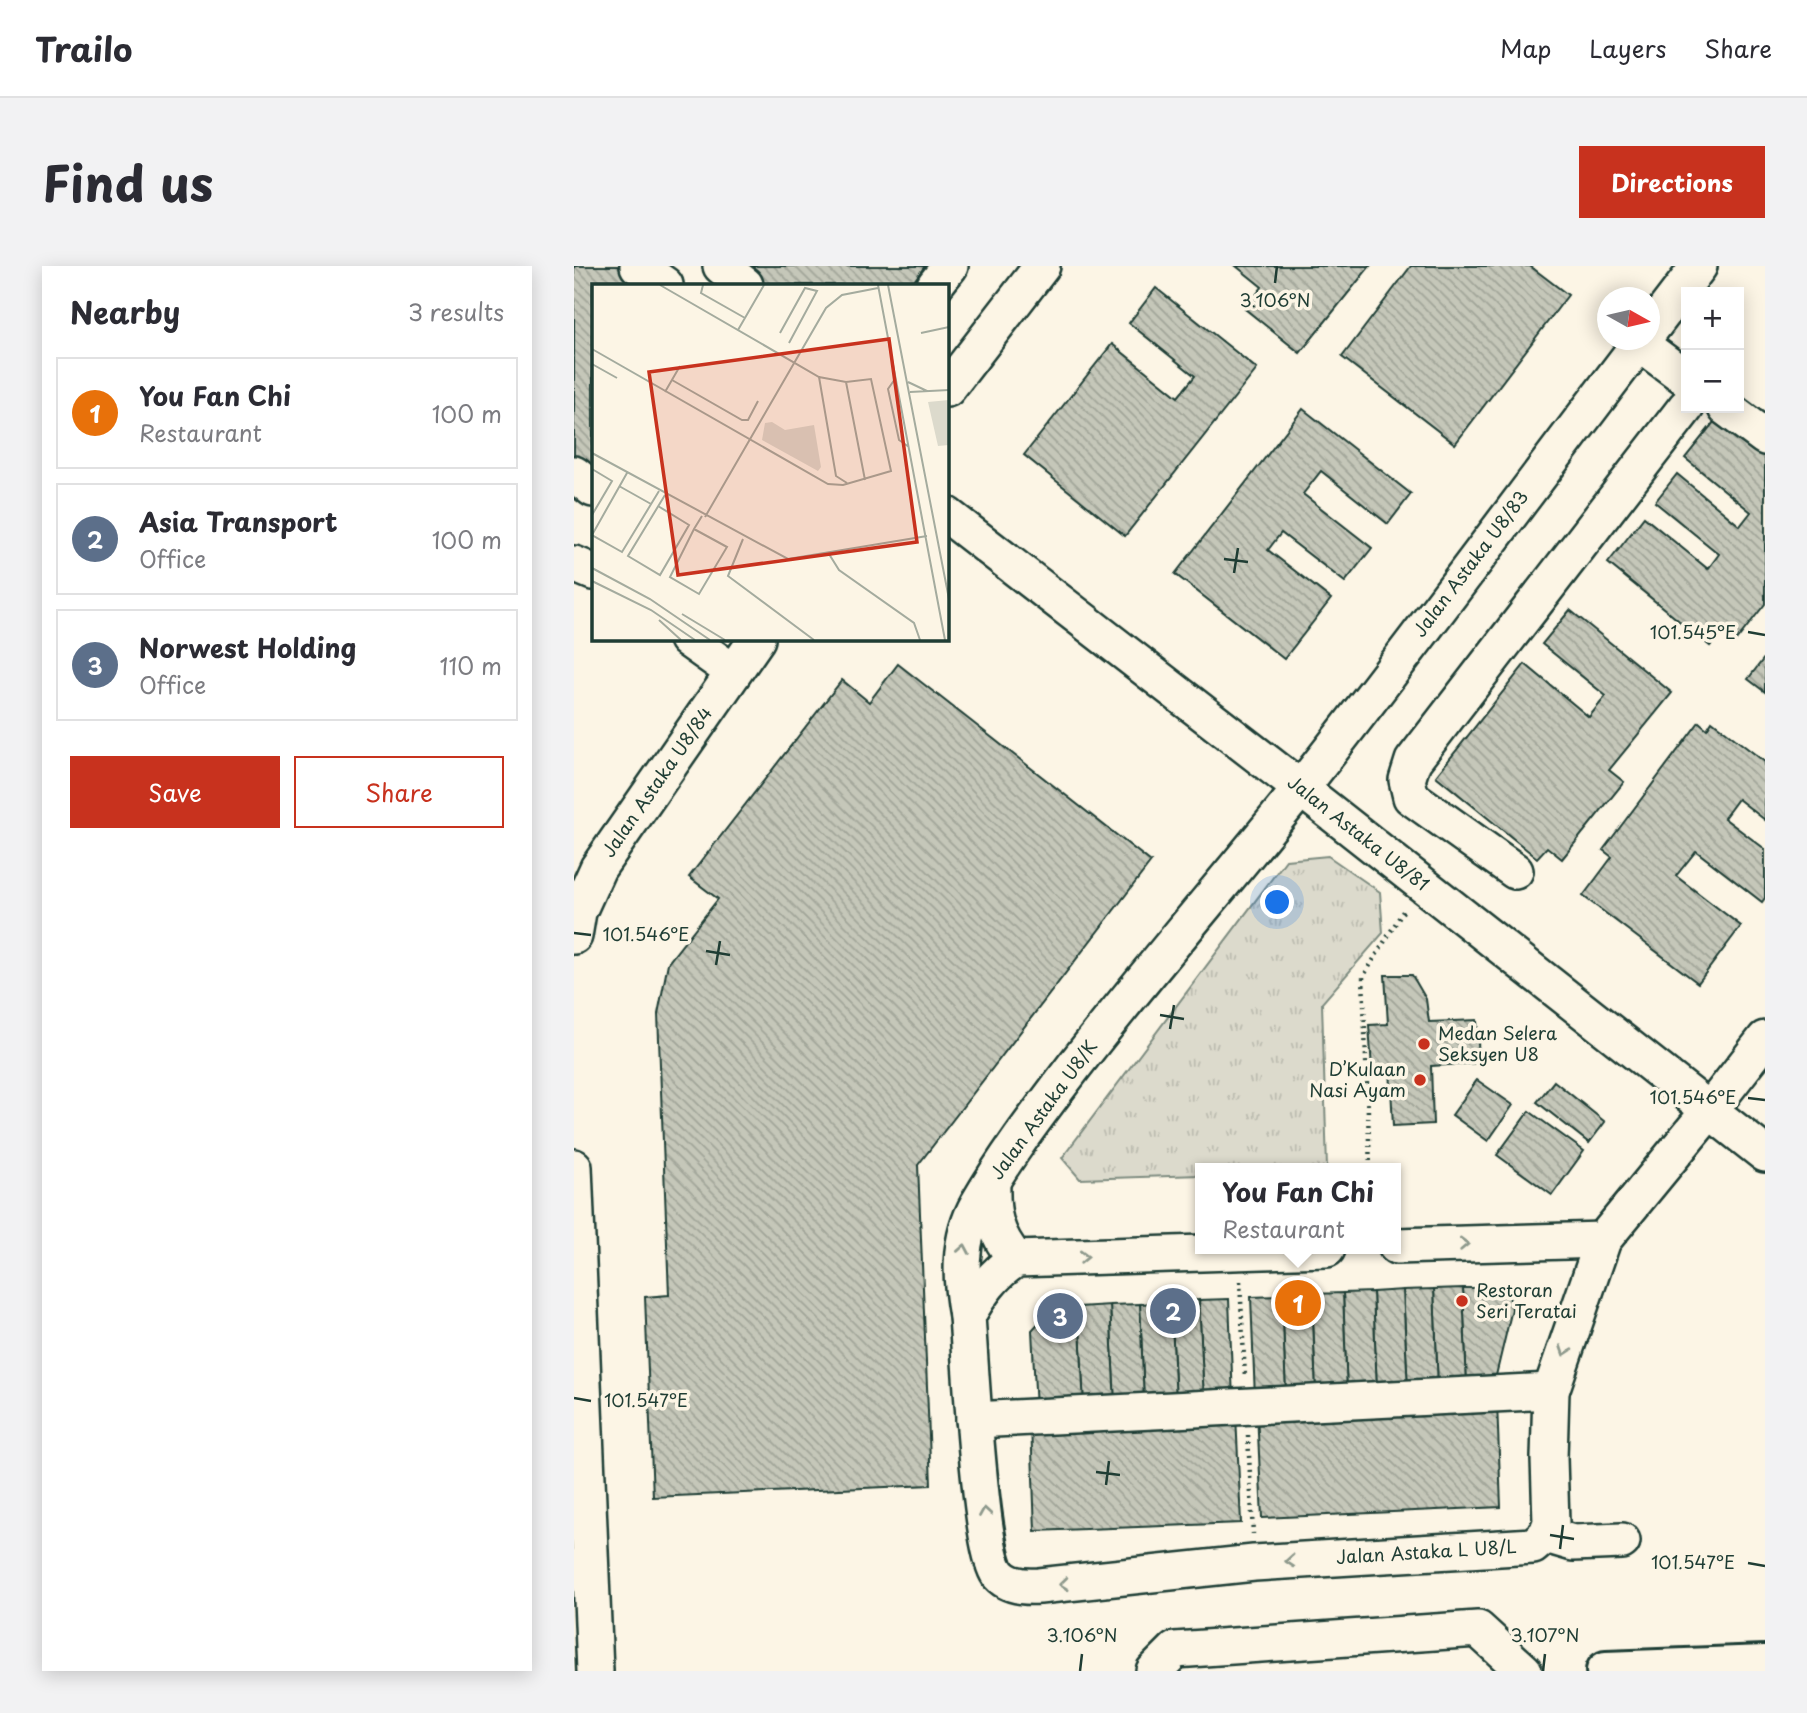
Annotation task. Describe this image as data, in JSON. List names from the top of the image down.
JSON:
{
  "streets": {
    "street": [
      "Jalan Astaka U8/83",
      "Jalan Astaka U8/84",
      "Jalan Astaka U8/81",
      "Jalan Astaka U8/K",
      "Jalan Astaka L U8/L"
    ]
  },
  "crossings": [
    ["Jalan Astaka U8/83", "Jalan Astaka U8/81"],
    ["Jalan Astaka U8/83", "Jalan Astaka U8/K"],
    ["Jalan Astaka U8/81", "Jalan Astaka U8/K"],
    ["Jalan Astaka U8/K", "Jalan Astaka L U8/L"]
  ],
  "places": ["Medan Selera Seksyen U8", "D’Kulaan Nasi Ayam", "Restoran Seri Teratai"],
  "north": "right",
  "page": {
    "header": "Trailo",
    "nav": ["Map", "Layers", "Share"],
    "title": "Find us",
    "buttons": [
      "Directions",
      ["Save", "Share"]
    ],
    "heading": ["Nearby", "3 results"],
    "map_buttons": ["+", "−"],
    "list": [
      {
        "mark": "1",
        "name": "You Fan Chi",
        "note": "Restaurant",
        "value": "100 m"
      },
      {
        "mark": "2",
        "name": "Asia Transport",
        "note": "Office",
        "value": "100 m"
      },
      {
        "mark": "3",
        "name": "Norwest Holding",
        "note": "Office",
        "value": "110 m"
      }
    ],
    "popup": ["You Fan Chi", "Restaurant"],
    "pins": ["1", "2", "3"]
  },
  "coordinates": [
    "3.106°N",
    "101.545°E",
    "101.546°E",
    "101.547°E",
    "3.107°N"
  ]
}
